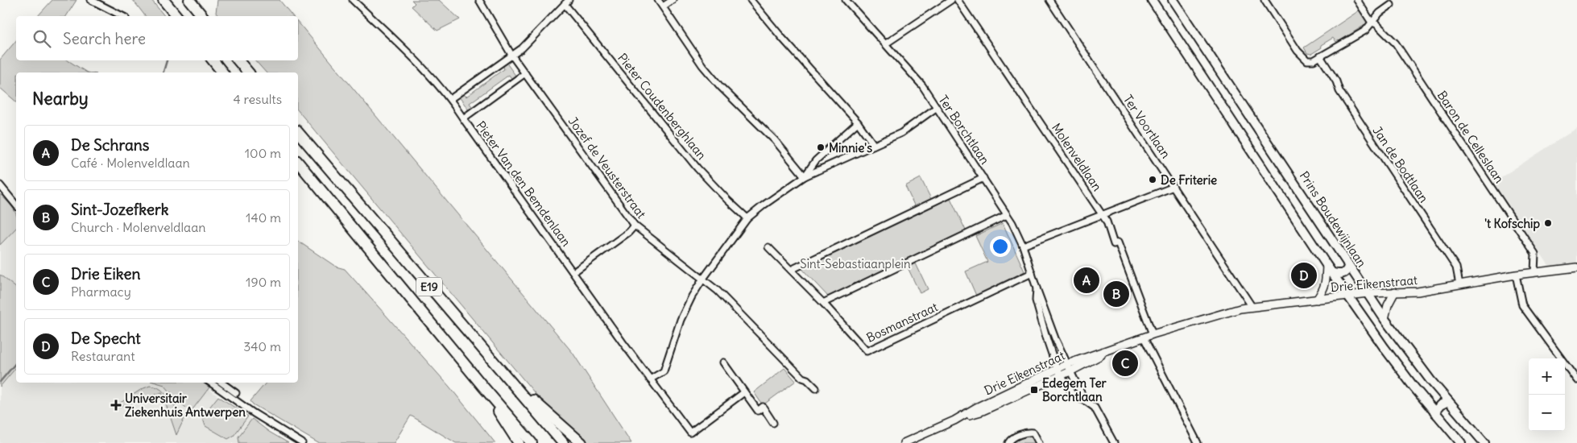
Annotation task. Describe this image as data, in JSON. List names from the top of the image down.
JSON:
{
  "streets": {
    "highway": ["E19"],
    "main road": ["Prins Boudewijnlaan"],
    "street": [
      "Pieter Coudenberghlaan",
      "Ter Voortlaan",
      "Ter Borchtlaan",
      "Baron de Celleslaan",
      "Molenveldlaan",
      "Jan de Bodtlaan",
      "Jozef de Veusterstraat",
      "Pieter Van den Bemdenlaan",
      "Drie Eikenstraat",
      "Bosmanstraat"
    ]
  },
  "crossings": [
    ["Ter Voortlaan", "Drie Eikenstraat"],
    ["Ter Borchtlaan", "Drie Eikenstraat"],
    ["Ter Borchtlaan", "Bosmanstraat"],
    ["Baron de Celleslaan", "Drie Eikenstraat"],
    ["Molenveldlaan", "Drie Eikenstraat"],
    ["Jan de Bodtlaan", "Drie Eikenstraat"],
    ["Prins Boudewijnlaan", "Drie Eikenstraat"]
  ],
  "parks": ["Sint-Sebastiaanplein"],
  "places": {
    "other": ["Minnie's", "De Friterie", "'t Kofschip"],
    "transit": ["Edegem Ter Borchtlaan"],
    "health": ["Universitair Ziekenhuis Antwerpen"]
  },
  "page": {
    "search": "Search here",
    "heading": ["Nearby", "4 results"],
    "list": [
      {
        "mark": "A",
        "name": "De Schrans",
        "note": "Café · Molenveldlaan",
        "value": "100 m"
      },
      {
        "mark": "B",
        "name": "Sint-Jozefkerk",
        "note": "Church · Molenveldlaan",
        "value": "140 m"
      },
      {
        "mark": "C",
        "name": "Drie Eiken",
        "note": "Pharmacy",
        "value": "190 m"
      },
      {
        "mark": "D",
        "name": "De Specht",
        "note": "Restaurant",
        "value": "340 m"
      }
    ],
    "pins": [
      "D",
      "A",
      "B",
      "C"
    ],
    "map_buttons": ["+", "−"]
  }
}
